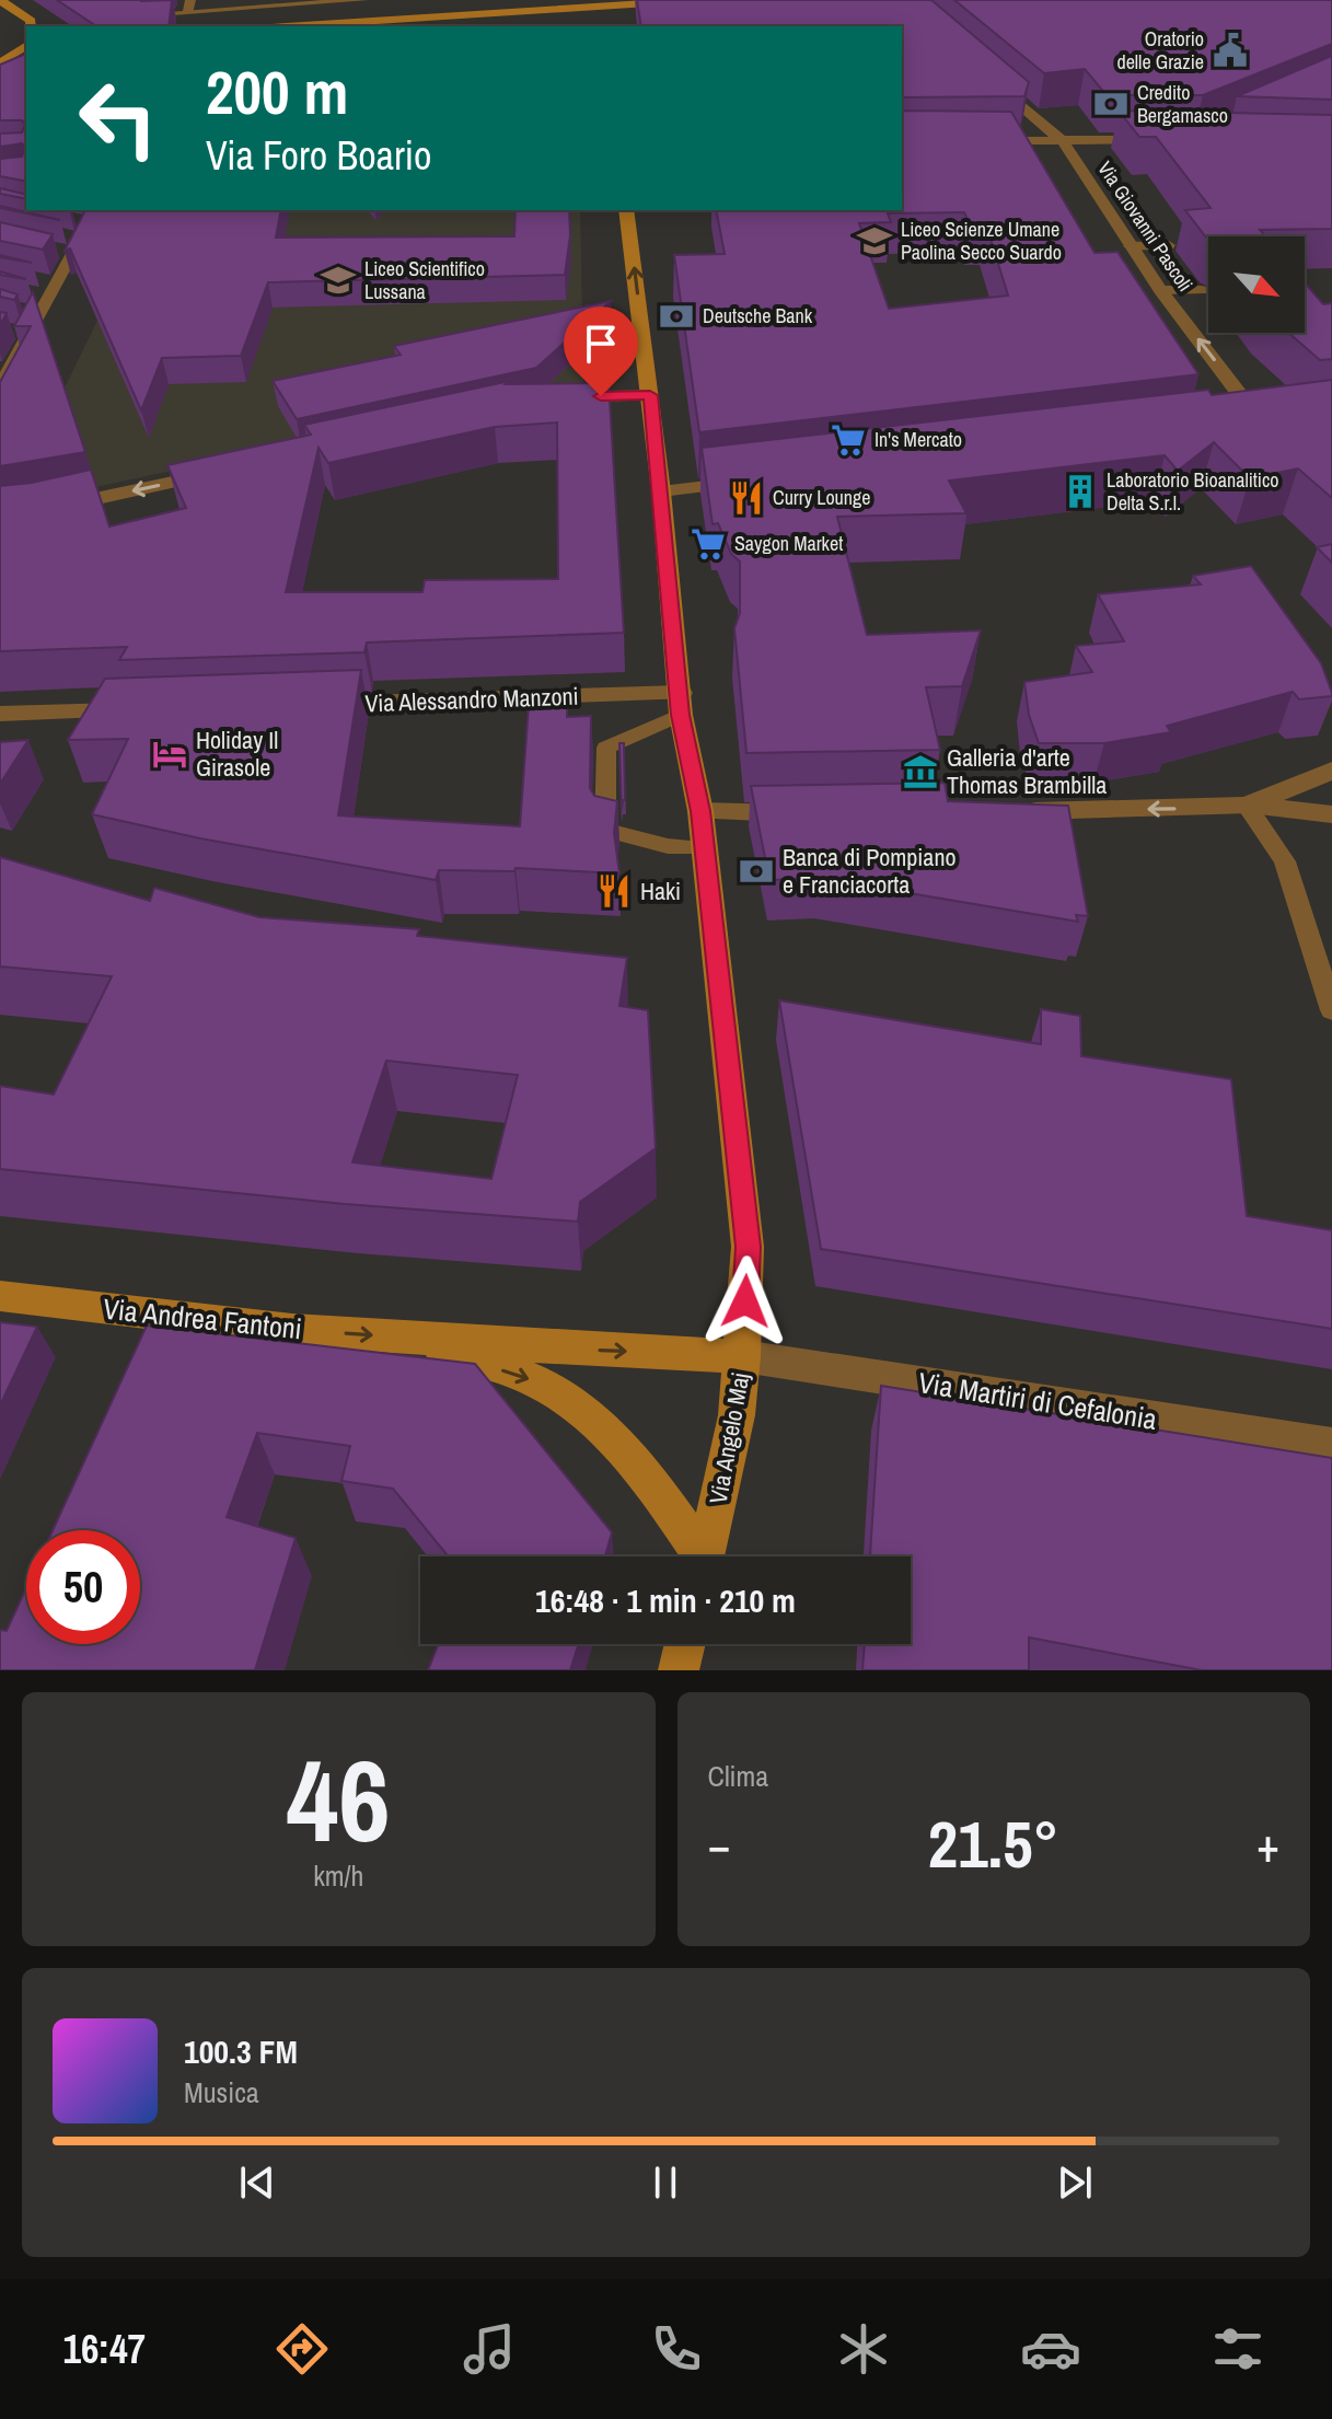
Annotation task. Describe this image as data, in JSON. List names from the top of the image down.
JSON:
{
  "streets": {
    "main road": ["Via Andrea Fantoni", "Via Angelo Maj"],
    "street": ["Via Giovanni Pascoli", "Via Alessandro Manzoni", "Via Martiri di Cefalonia"]
  },
  "crossings": [
    ["Via Alessandro Manzoni", "Via Angelo Maj"],
    ["Via Andrea Fantoni", "Via Martiri di Cefalonia"],
    ["Via Andrea Fantoni", "Via Angelo Maj"],
    ["Via Martiri di Cefalonia", "Via Angelo Maj"]
  ],
  "one_way": ["Via Andrea Fantoni"],
  "places": {
    "public building": ["Oratorio delle Grazie"],
    "bank": ["Credito Bergamasco", "Deutsche Bank", "Banca di Pompiano e Franciacorta"],
    "school or university": ["Liceo Scienze Umane Paolina Secco Suardo", "Liceo Scientifico Lussana"],
    "supermarket": ["In's Mercato", "Saygon Market"],
    "building": ["Laboratorio Bioanalitico Delta S.r.l."],
    "restaurant": ["Curry Lounge", "Haki"],
    "hotel": ["Holiday Il Girasole"],
    "museum": ["Galleria d'arte Thomas Brambilla"]
  },
  "north": "bottom right",
  "page": {
    "turn": ["200 m", "Via Foro Boario"],
    "limit": "50",
    "trip": "16:48 · 1 min · 210 m",
    "tile": [
      ["46", "km/h"],
      "Clima"
    ],
    "heat": ["−", "21.5°", "+"],
    "song": ["100.3 FM", "Musica"],
    "tabs": "16:47"
  }
}
